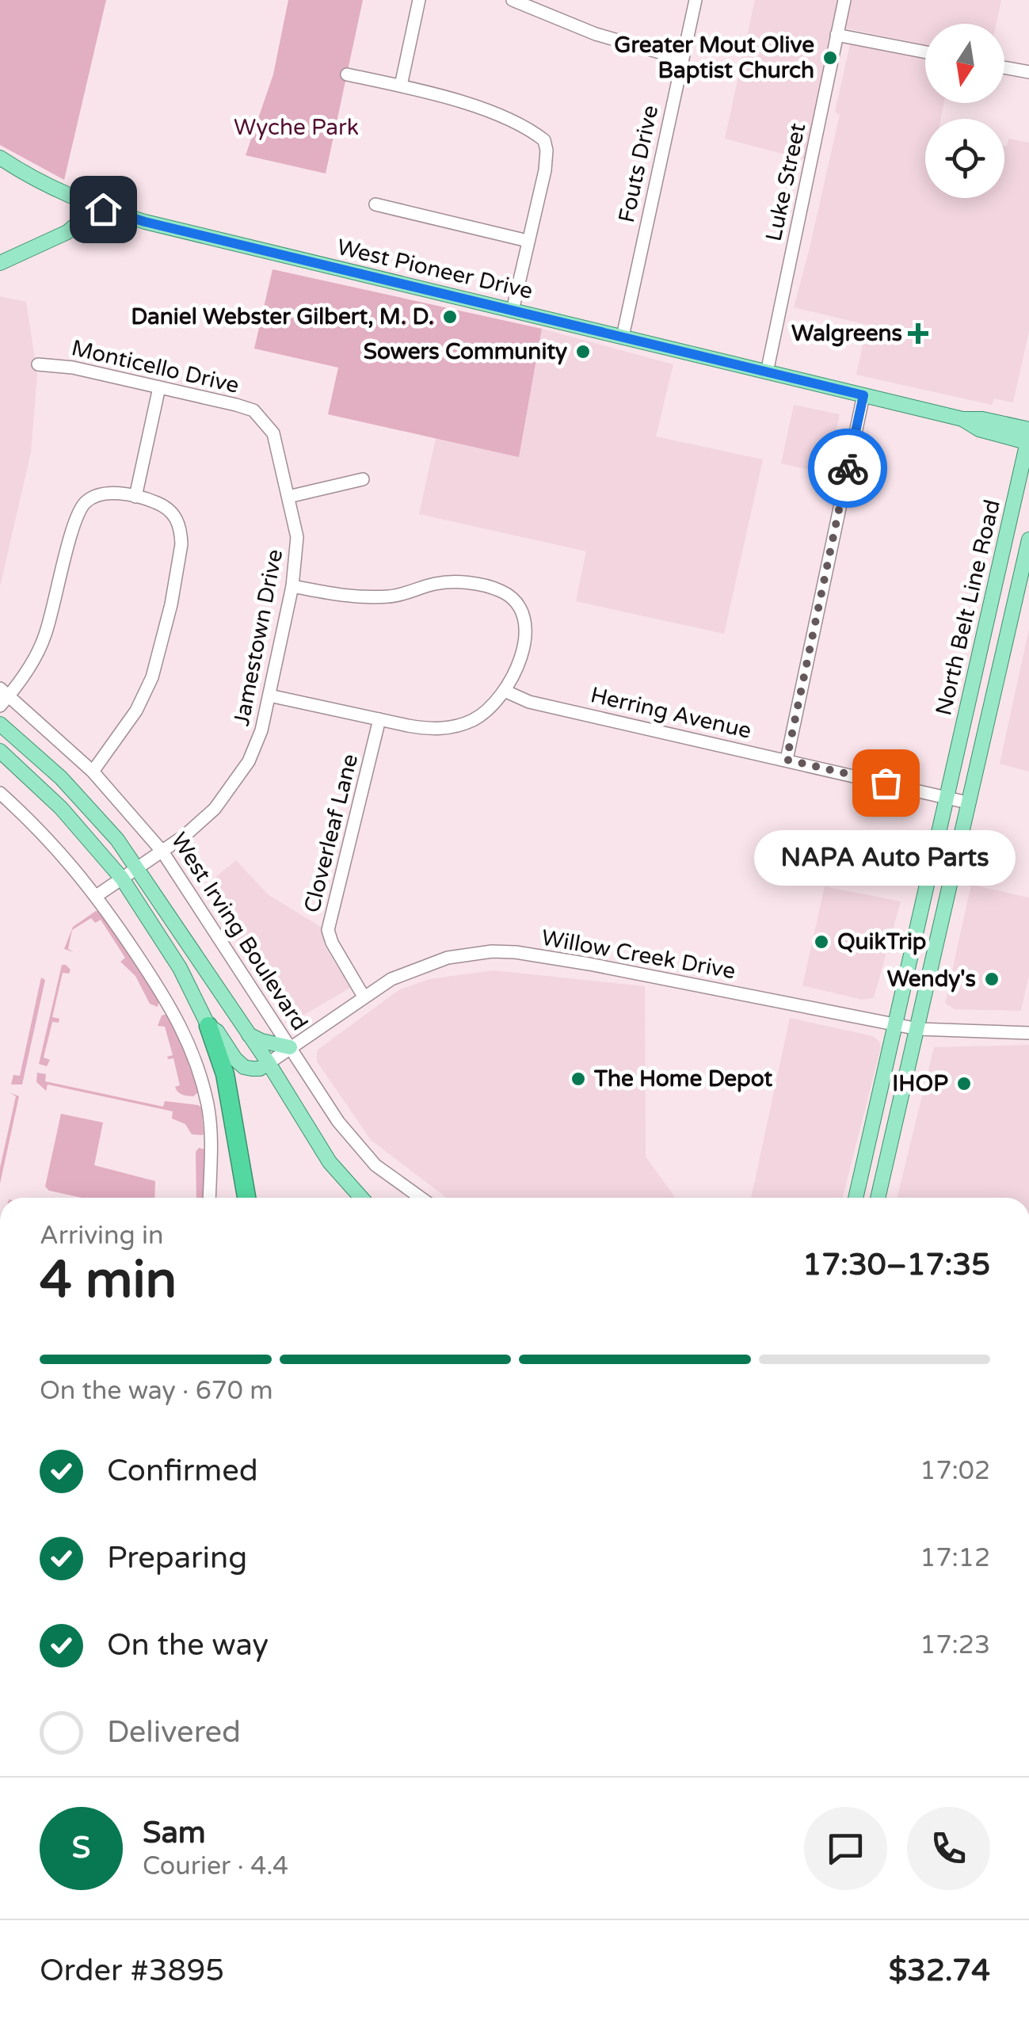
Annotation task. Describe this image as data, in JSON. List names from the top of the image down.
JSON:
{
  "streets": {
    "main road": ["West Pioneer Drive", "North Belt Line Road"],
    "street": [
      "Fouts Drive",
      "Luke Street",
      "Monticello Drive",
      "Jamestown Drive",
      "Herring Avenue",
      "Cloverleaf Lane",
      "West Irving Boulevard",
      "Willow Creek Drive"
    ]
  },
  "crossings": [
    ["Fouts Drive", "West Pioneer Drive"],
    ["Luke Street", "West Pioneer Drive"],
    ["West Pioneer Drive", "North Belt Line Road"],
    ["Monticello Drive", "Jamestown Drive"],
    ["North Belt Line Road", "Herring Avenue"],
    ["North Belt Line Road", "Willow Creek Drive"],
    ["Jamestown Drive", "West Irving Boulevard"],
    ["Cloverleaf Lane", "Willow Creek Drive"],
    ["West Irving Boulevard", "Willow Creek Drive"]
  ],
  "parks": ["Wyche Park"],
  "places": {
    "other": [
      "Greater Mout Olive Baptist Church",
      "Daniel Webster Gilbert, M. D.",
      "Sowers Community",
      "NAPA Auto Parts",
      "QuikTrip",
      "Wendy's",
      "The Home Depot",
      "IHOP"
    ],
    "health": ["Walgreens"]
  },
  "north": "bottom",
  "page": {
    "bubble": "NAPA Auto Parts",
    "heading": ["4 min", "Arriving in", "17:30–17:35"],
    "panel": [
      "Sam",
      "Courier · 4.4",
      "Order #3895",
      "$32.74"
    ],
    "bar": "On the way · 670 m",
    "list": [
      ["Confirmed", "17:02"],
      ["Preparing", "17:12"],
      ["On the way", "17:23"],
      "Delivered"
    ],
    "round": "S"
  }
}
